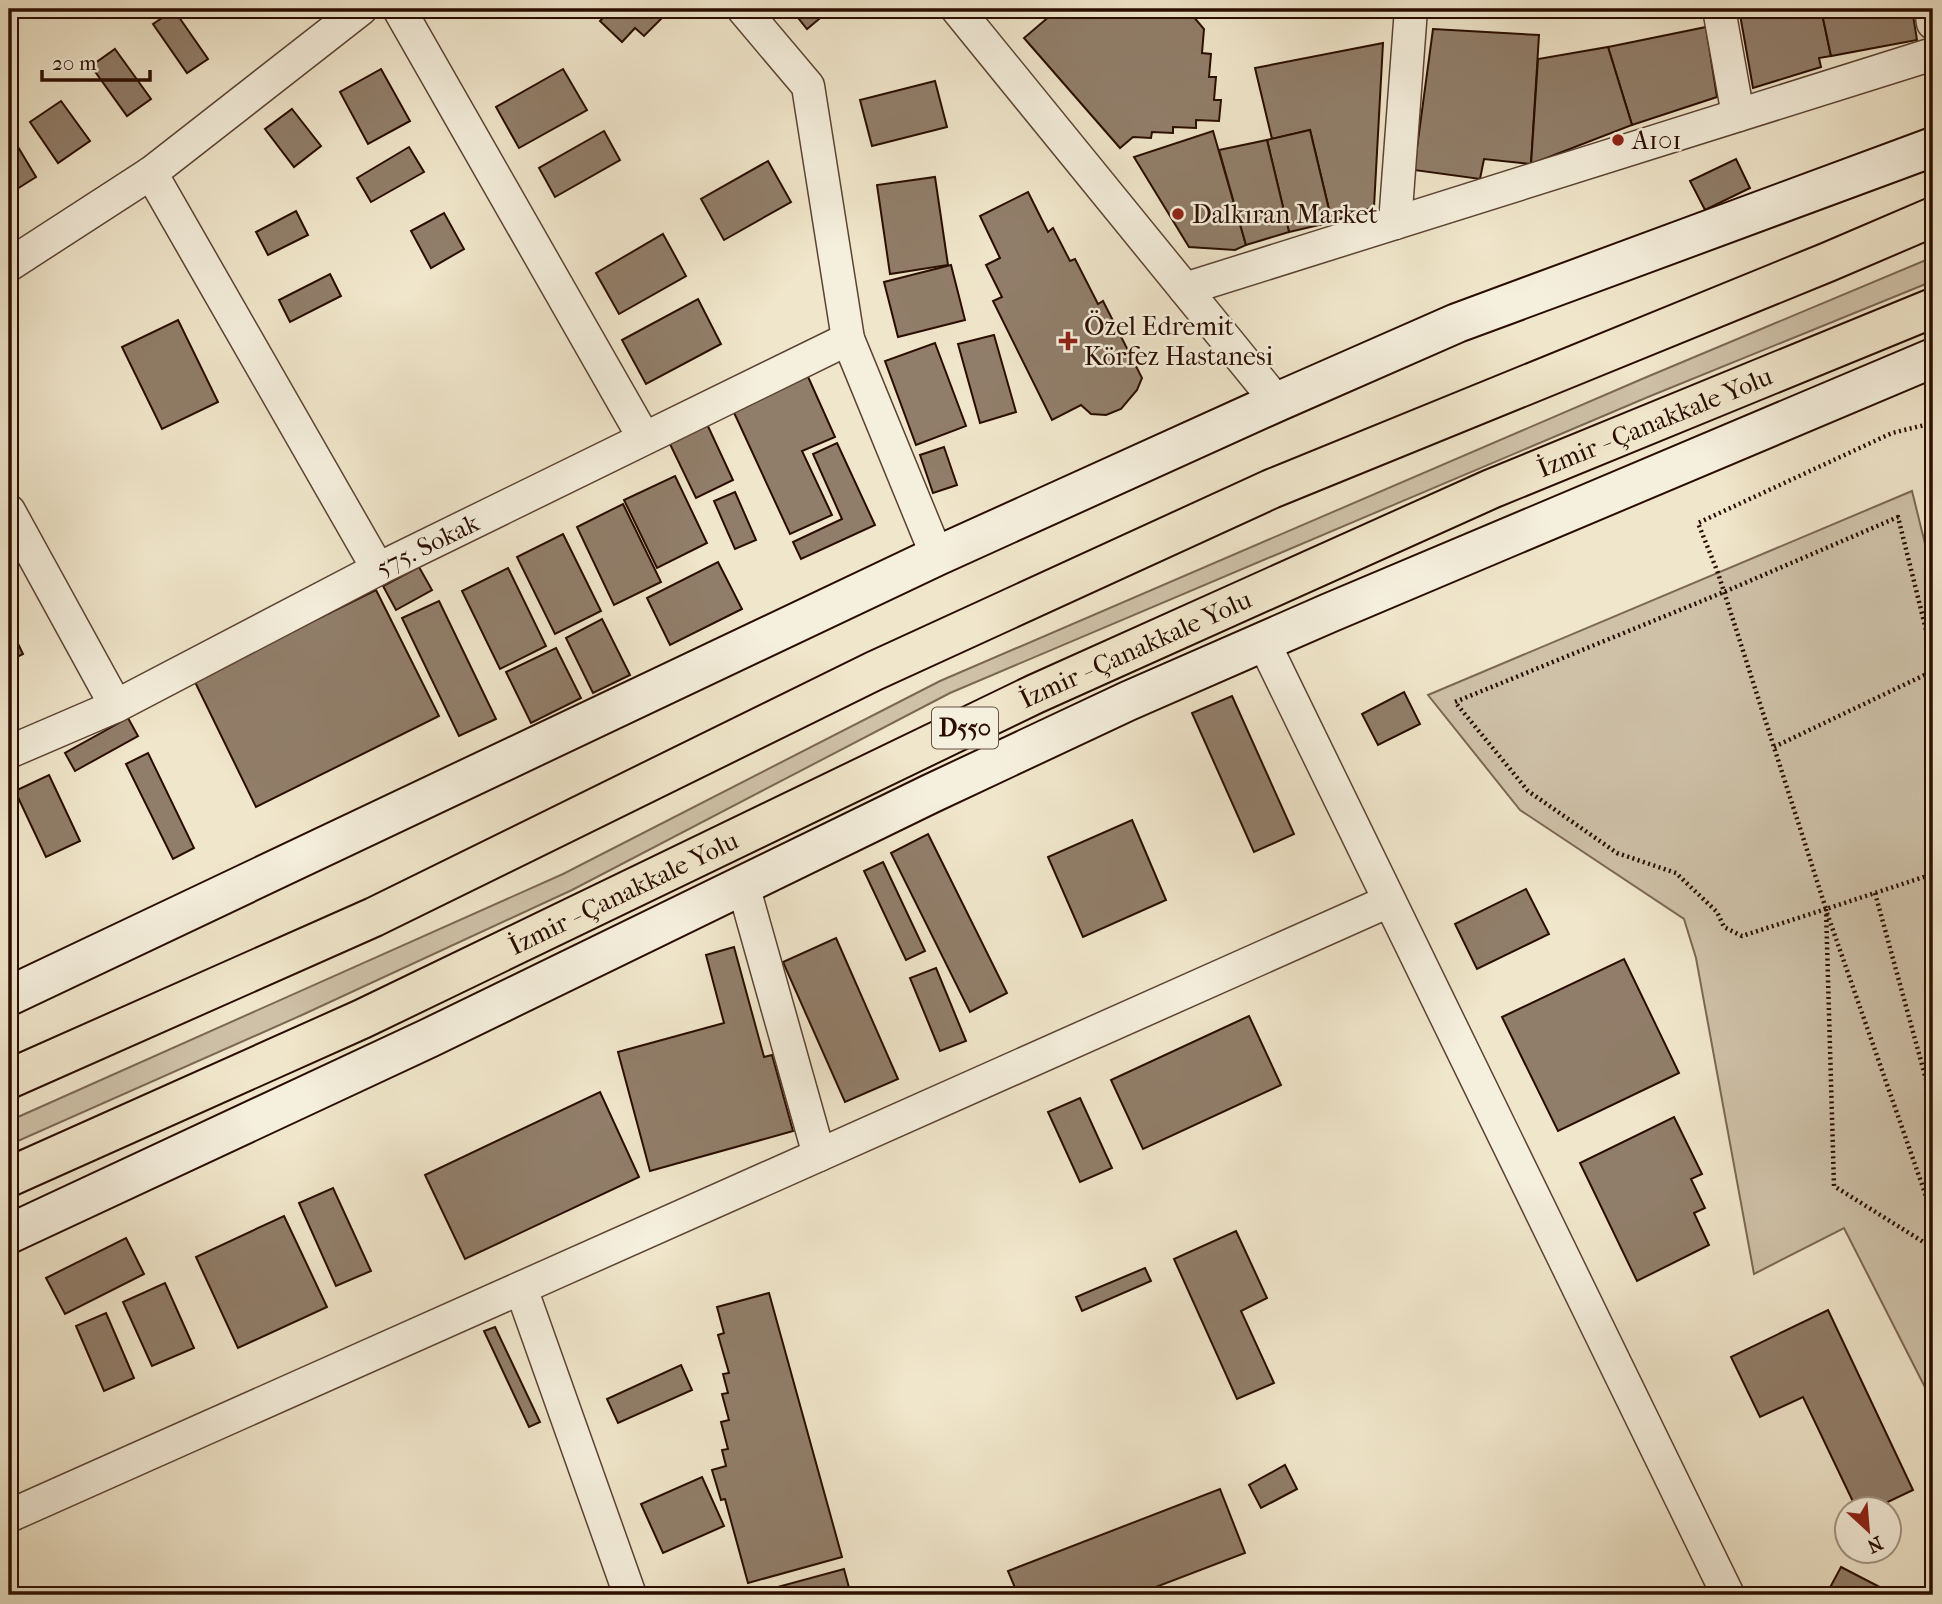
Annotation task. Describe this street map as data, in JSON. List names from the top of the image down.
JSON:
{
  "streets": {
    "highway": ["İzmir - Çanakkale Yolu", "D550"],
    "street": ["575. Sokak"]
  },
  "places": {
    "other": ["A101", "Dalkıran Market"],
    "health": ["Özel Edremit Körfez Hastanesi"]
  },
  "scale_bar": "20 m",
  "north": "bottom right"
}
